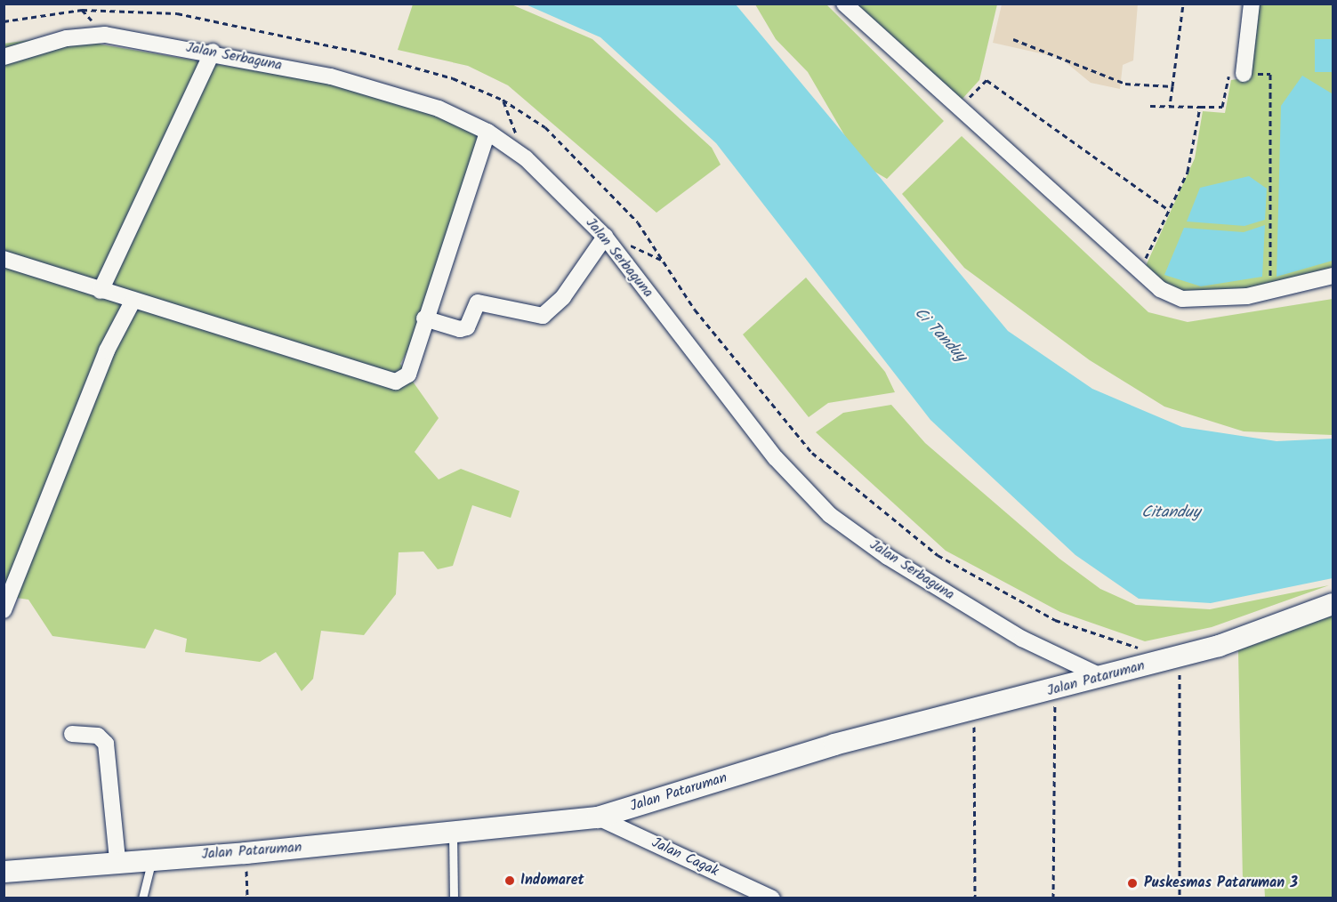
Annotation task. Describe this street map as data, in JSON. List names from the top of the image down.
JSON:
{
  "streets": {
    "street": ["Jalan Serbaguna", "Jalan Pataruman", "Jalan Cagak"]
  },
  "crossings": [
    ["Jalan Serbaguna", "Jalan Pataruman"],
    ["Jalan Pataruman", "Jalan Cagak"]
  ],
  "water": ["Ci Tanduy", "Citanduy"],
  "places": ["Indomaret", "Puskesmas Pataruman 3"]
}
